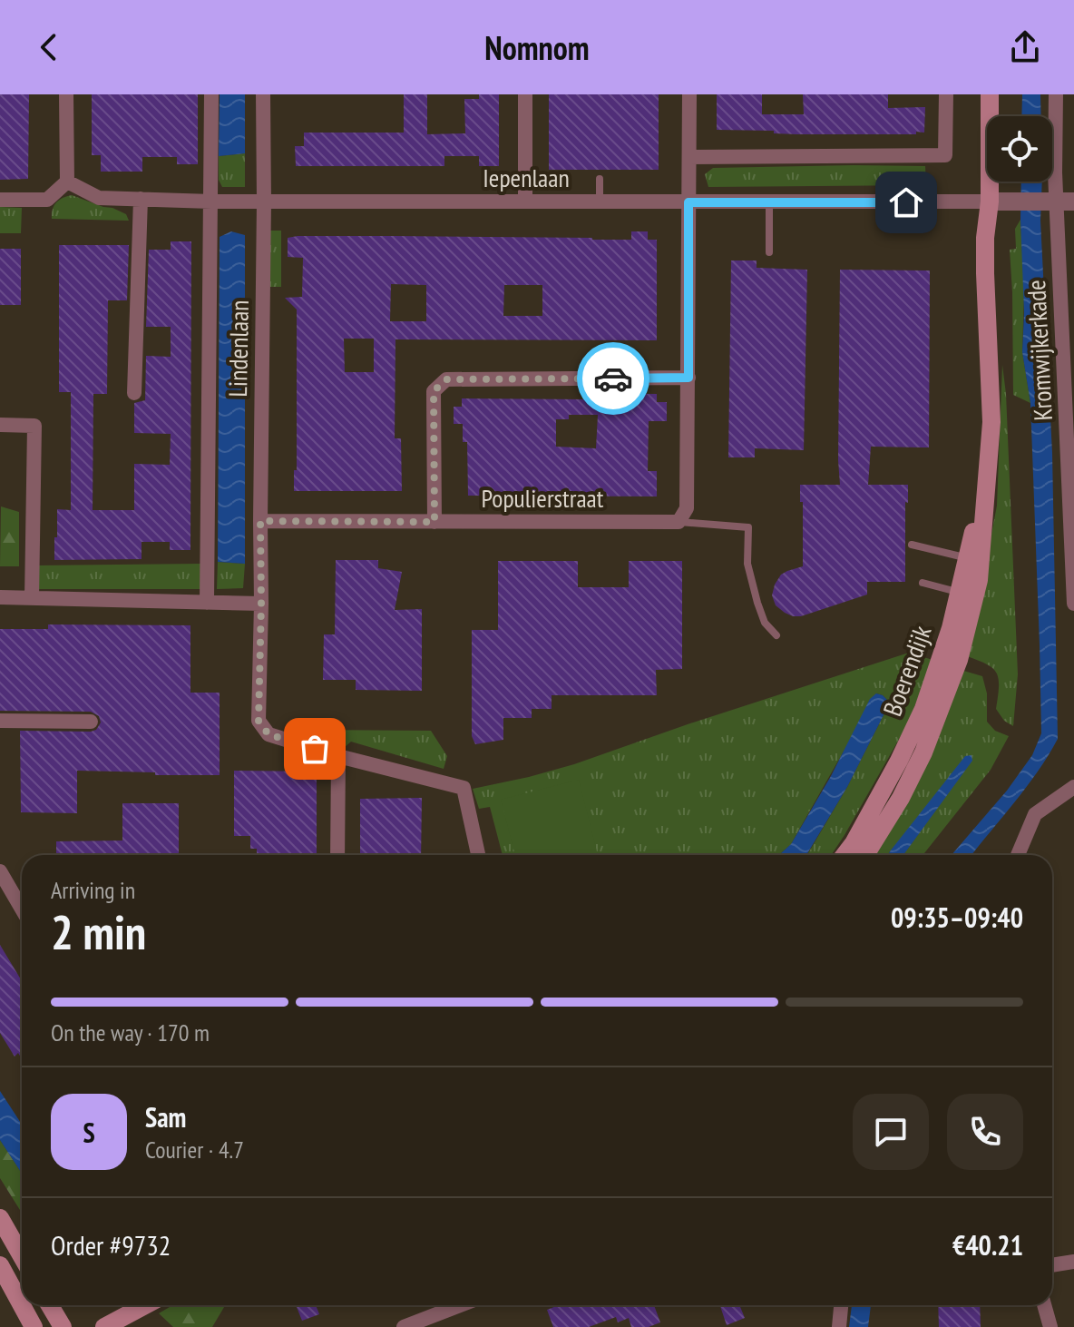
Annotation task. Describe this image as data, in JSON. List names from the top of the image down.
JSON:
{
  "streets": {
    "main road": ["Boerendijk"],
    "street": [
      "Iepenlaan",
      "Lindenlaan",
      "Kromwijkerkade",
      "Populierstraat"
    ]
  },
  "crossings": [
    ["Iepenlaan", "Lindenlaan"],
    ["Iepenlaan", "Boerendijk"],
    ["Lindenlaan", "Populierstraat"]
  ],
  "page": {
    "header": "Nomnom",
    "heading": ["2 min", "Arriving in", "09:35–09:40"],
    "panel": [
      "Sam",
      "Courier · 4.7",
      "Order #9732",
      "€40.21"
    ],
    "bar": "On the way · 170 m",
    "round": "S"
  }
}
